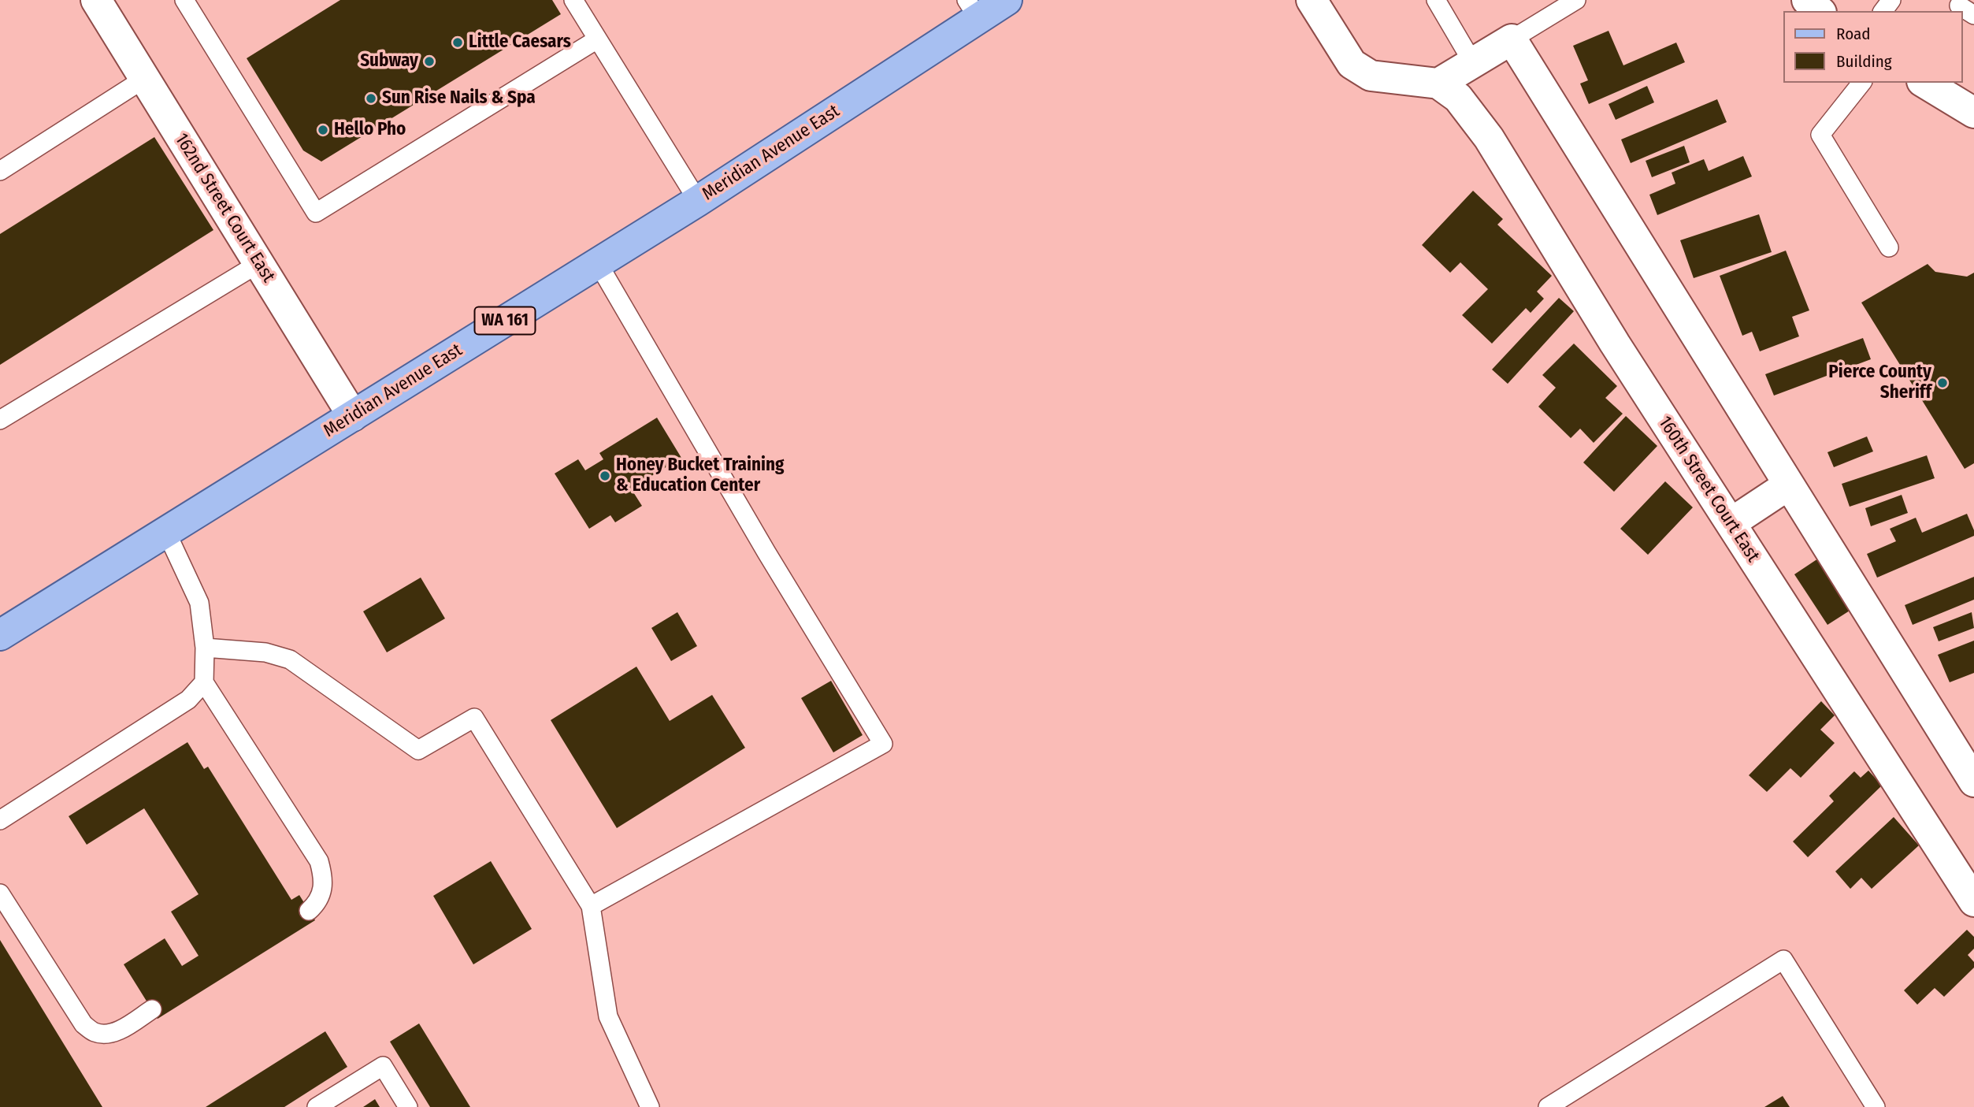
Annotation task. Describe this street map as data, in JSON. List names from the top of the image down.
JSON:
{
  "streets": {
    "main road": ["Meridian Avenue East", "WA 161"],
    "street": ["162nd Street Court East", "160th Street Court East"]
  },
  "crossings": [
    ["Meridian Avenue East", "162nd Street Court East"]
  ],
  "places": [
    "Little Caesars",
    "Subway",
    "Sun Rise Nails & Spa",
    "Hello Pho",
    "Pierce County Sheriff",
    "Honey Bucket Training & Education Center"
  ],
  "legend": ["Road", "Building"]
}
